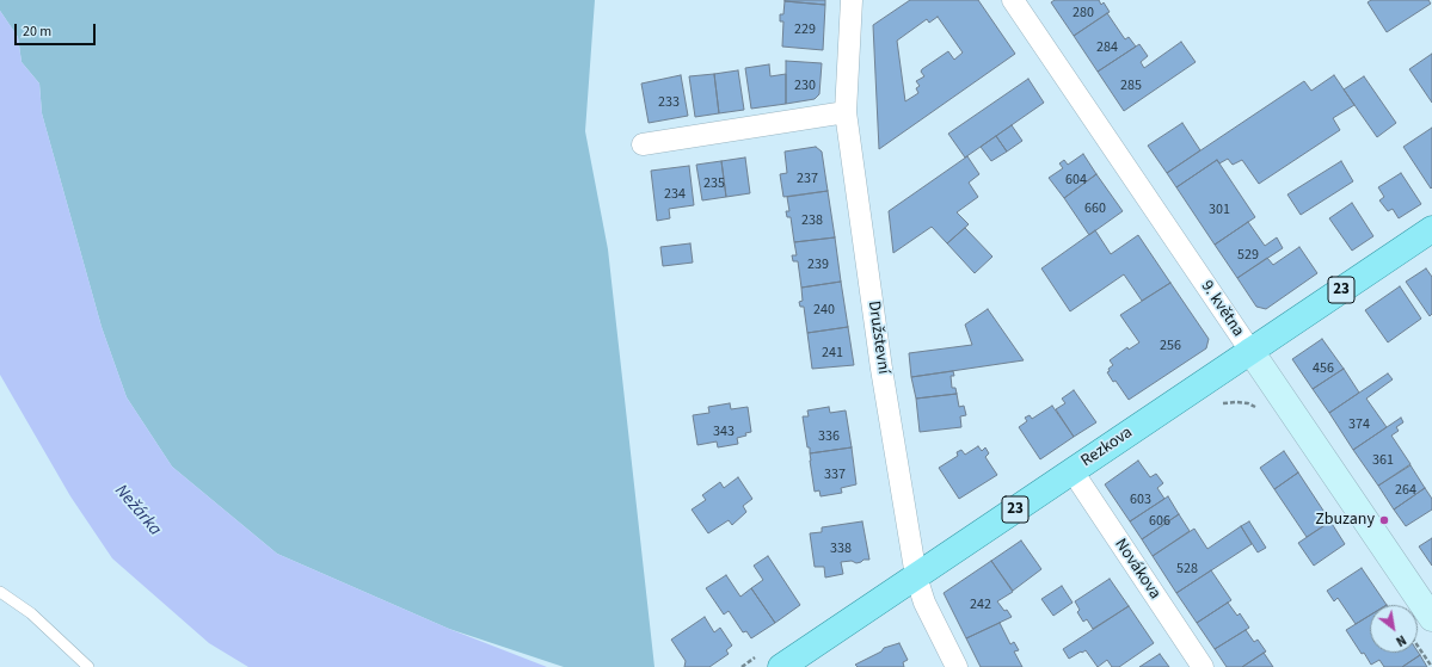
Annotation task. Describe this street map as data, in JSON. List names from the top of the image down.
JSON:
{
  "streets": {
    "main road": ["23", "9. května", "Rezkova"],
    "street": ["Družstevní", "Novákova"]
  },
  "crossings": [
    ["9. května", "Rezkova"],
    ["Družstevní", "Rezkova"],
    ["Rezkova", "Novákova"]
  ],
  "water": ["Nežárka"],
  "places": ["Zbuzany"],
  "house_numbers": [
    "280",
    "229",
    "284",
    "230",
    "285",
    "233",
    "237",
    "604",
    "235",
    "234",
    "660",
    "301",
    "238",
    "529",
    "239",
    "240",
    "256",
    "241",
    "456",
    "374",
    "343",
    "336",
    "361",
    "337",
    "264",
    "603",
    "606",
    "338",
    "528",
    "242"
  ],
  "scale_bar": "20 m",
  "north": "bottom right"
}
